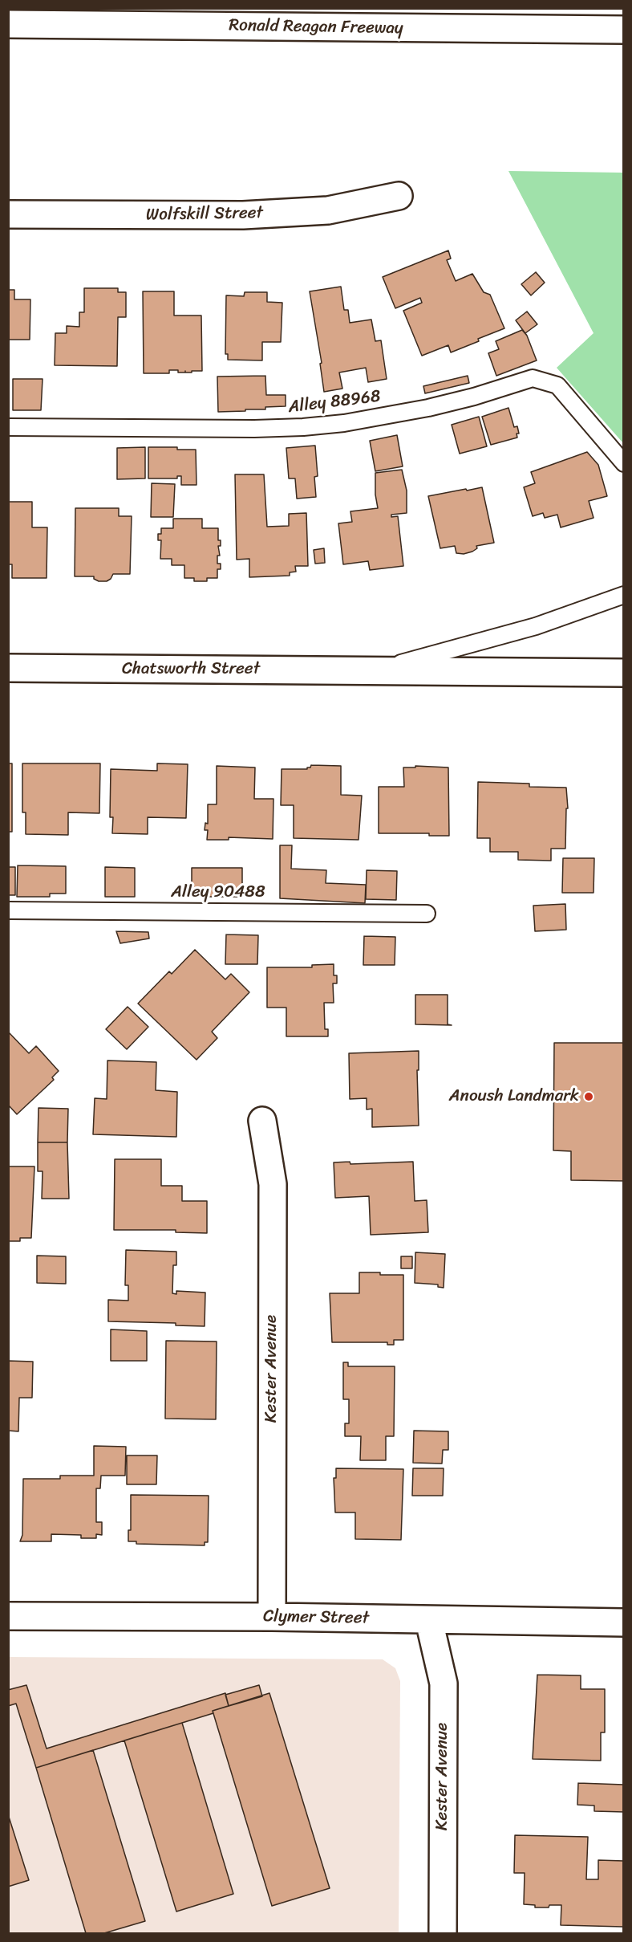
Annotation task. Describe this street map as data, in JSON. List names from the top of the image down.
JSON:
{
  "streets": {
    "main road": [
      "Ronald Reagan Freeway",
      "Wolfskill Street",
      "Chatsworth Street",
      "Kester Avenue",
      "Clymer Street"
    ],
    "lane": ["Alley 88968", "Alley 90488"]
  },
  "crossings": [
    ["Kester Avenue", "Clymer Street"]
  ],
  "places": ["Anoush Landmark"]
}
